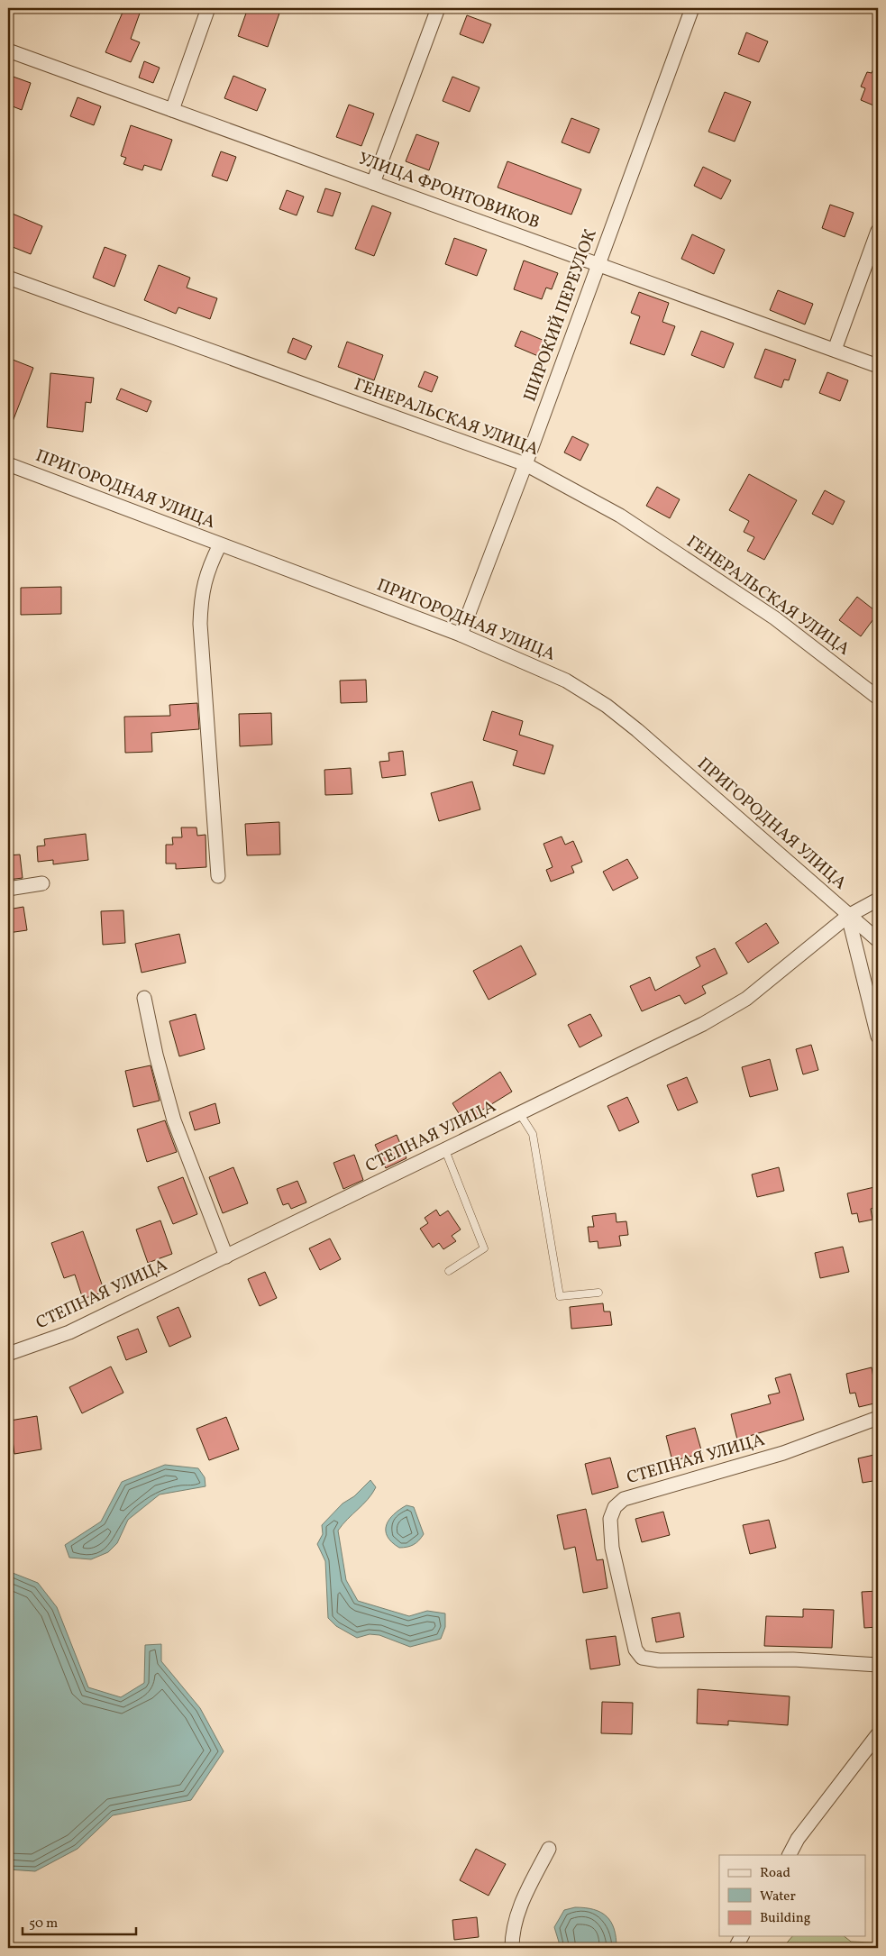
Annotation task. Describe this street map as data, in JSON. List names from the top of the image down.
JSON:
{
  "streets": {
    "street": [
      "УЛИЦА ФРОНТОВИКОВ",
      "ШИРОКИЙ ПЕРЕУЛОК",
      "ГЕНЕРАЛЬСКАЯ УЛИЦА",
      "ПРИГОРОДНАЯ УЛИЦА",
      "СТЕПНАЯ УЛИЦА"
    ]
  },
  "crossings": [
    ["УЛИЦА ФРОНТОВИКОВ", "ШИРОКИЙ ПЕРЕУЛОК"],
    ["ШИРОКИЙ ПЕРЕУЛОК", "ГЕНЕРАЛЬСКАЯ УЛИЦА"],
    ["ШИРОКИЙ ПЕРЕУЛОК", "ПРИГОРОДНАЯ УЛИЦА"],
    ["ПРИГОРОДНАЯ УЛИЦА", "СТЕПНАЯ УЛИЦА"]
  ],
  "legend": ["Road", "Water", "Building"],
  "scale_bar": "50 m"
}
